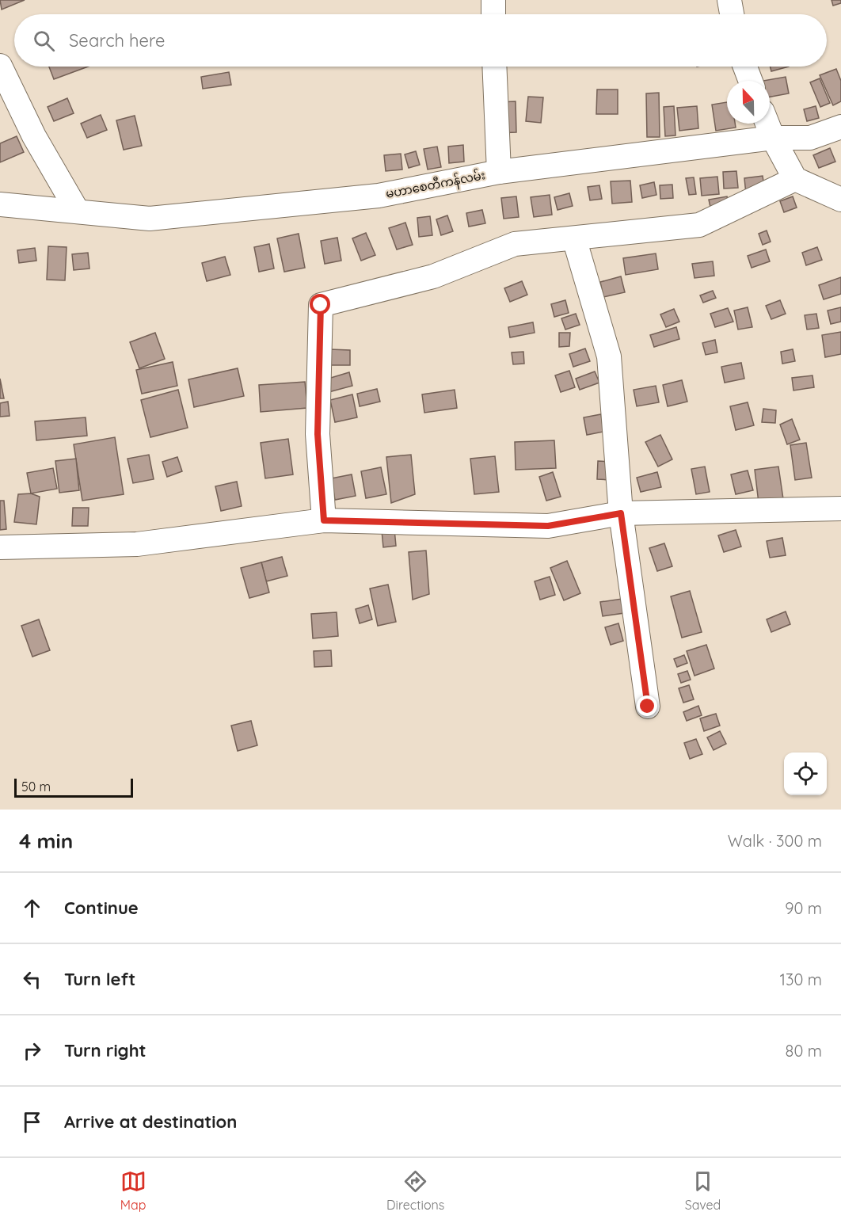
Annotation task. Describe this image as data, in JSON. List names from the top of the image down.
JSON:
{
  "streets": {
    "street": ["မဟာစေတီကန်လမ်း"]
  },
  "scale_bar": "50 m",
  "north": "top",
  "page": {
    "search": "Search here",
    "scale": "50 m",
    "heading": ["4 min", "Walk · 300 m"],
    "list": [
      ["Continue", "90 m"],
      ["Turn left", "130 m"],
      ["Turn right", "80 m"],
      "Arrive at destination"
    ],
    "nav": ["Map", "Directions", "Saved"]
  }
}
